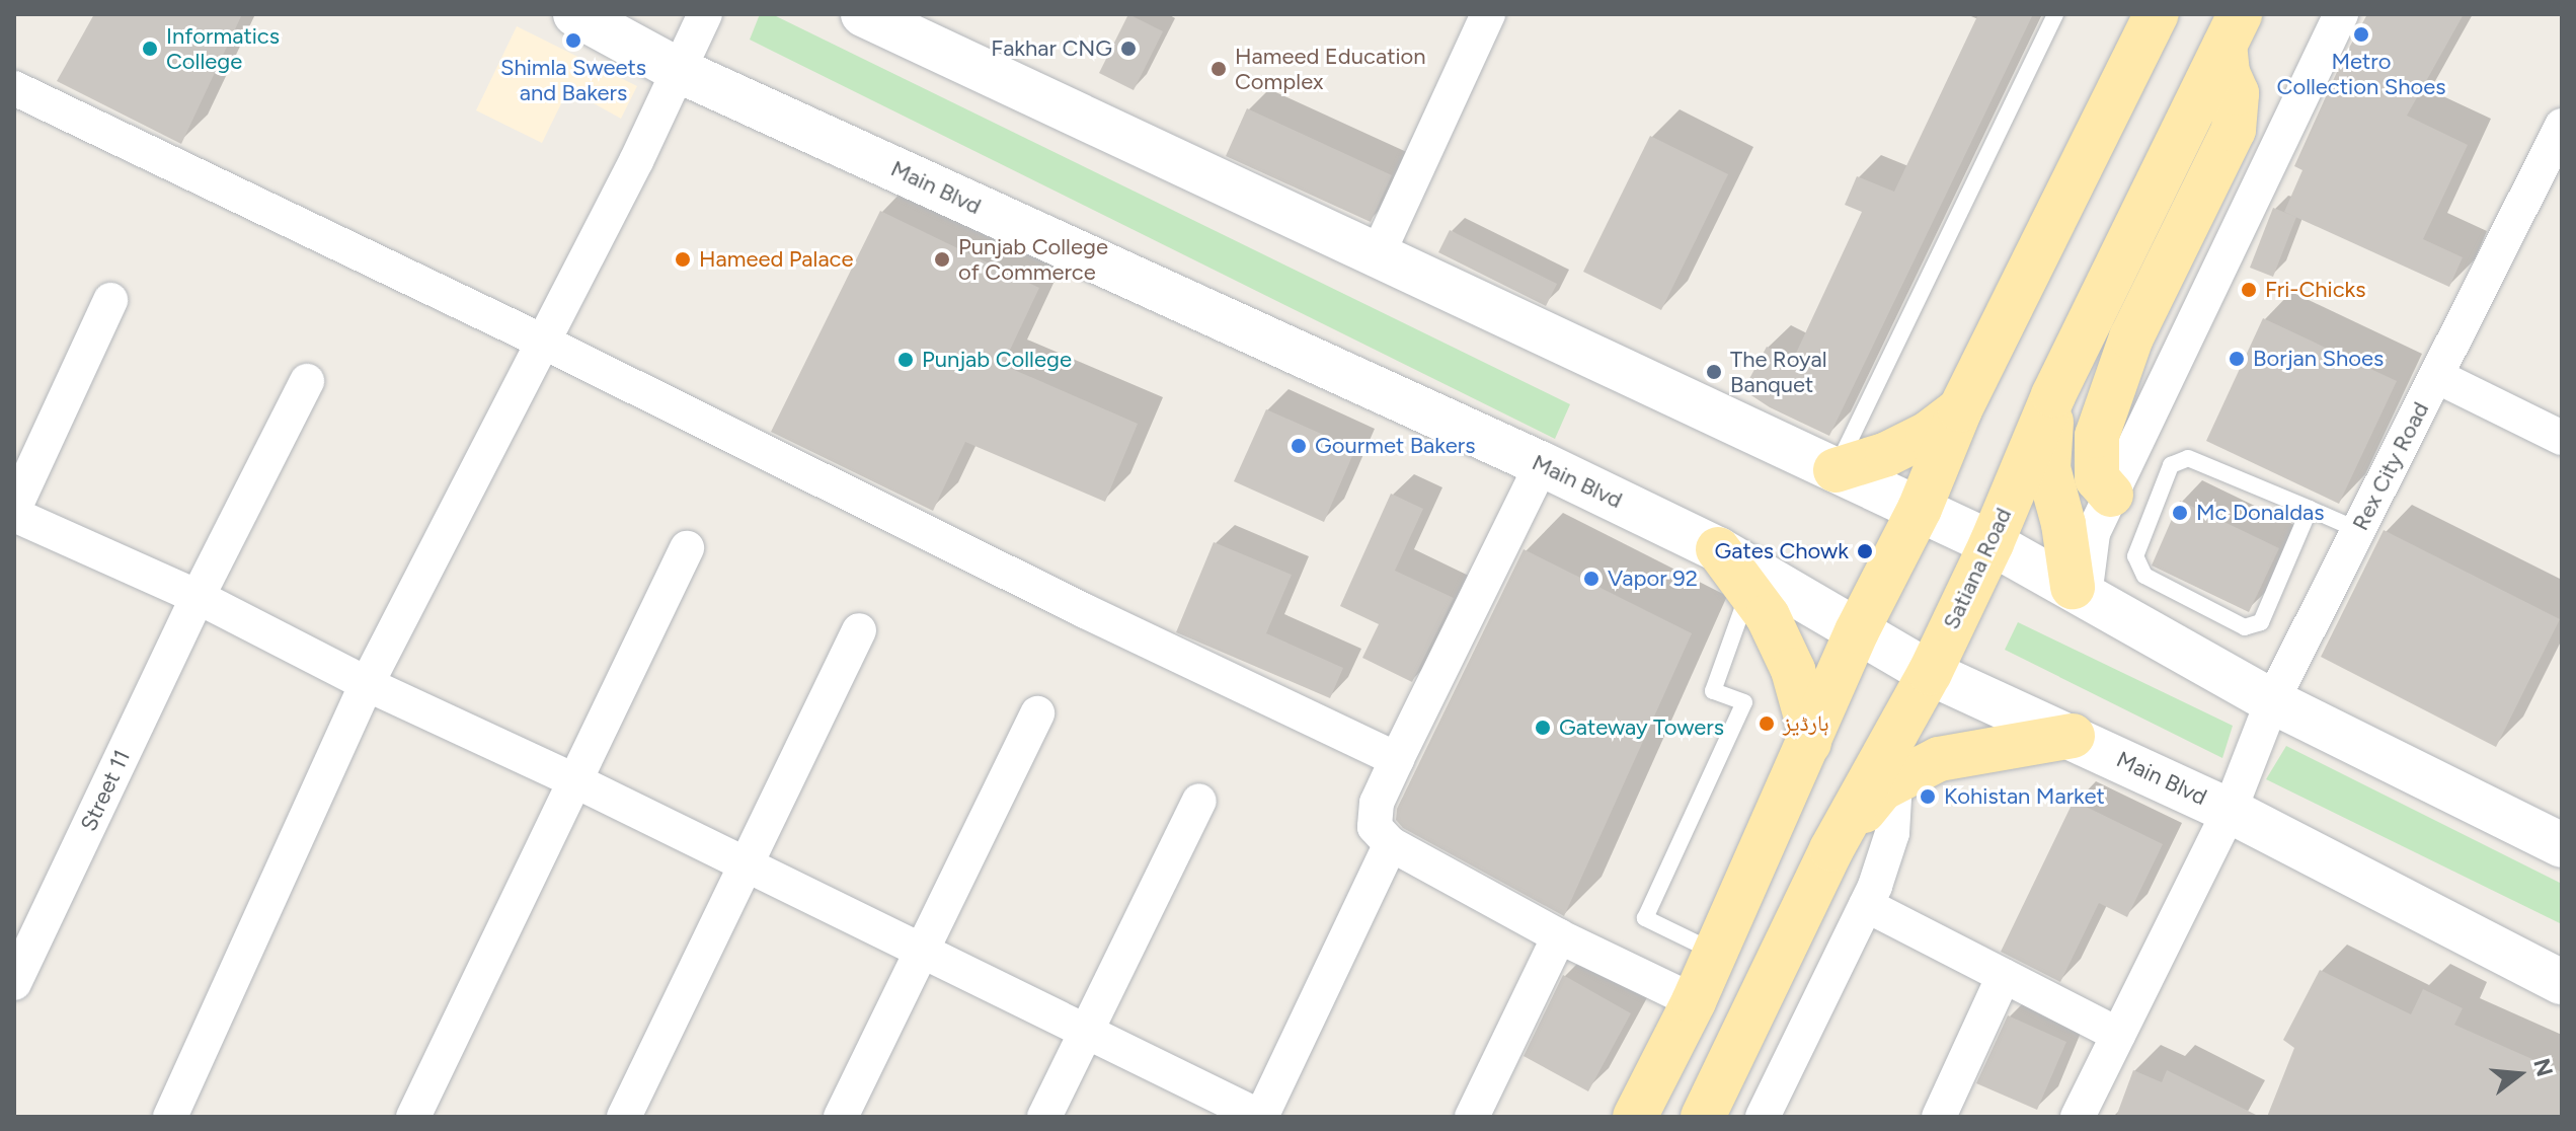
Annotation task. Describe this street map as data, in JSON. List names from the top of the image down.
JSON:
{
  "streets": {
    "main road": ["Main Blvd", "Satiana Road"],
    "street": ["Rex City Road", "Street 11"]
  },
  "crossings": [
    ["Main Blvd", "Rex City Road"],
    ["Main Blvd", "Satiana Road"]
  ],
  "places": [
    "Metro Collection Shoes",
    "Shimla Sweets and Bakers",
    "Informatics College",
    "Fakhar CNG",
    "Hameed Education Complex",
    "Hameed Palace",
    "Punjab College of Commerce",
    "Fri-Chicks",
    "Borjan Shoes",
    "Punjab College",
    "The Royal Banquet",
    "Gourmet Bakers",
    "Mc Donaldas",
    "Gates Chowk",
    "Vapor 92",
    "ہارڈیز",
    "Gateway Towers",
    "Kohistan Market"
  ],
  "north": "right"
}
